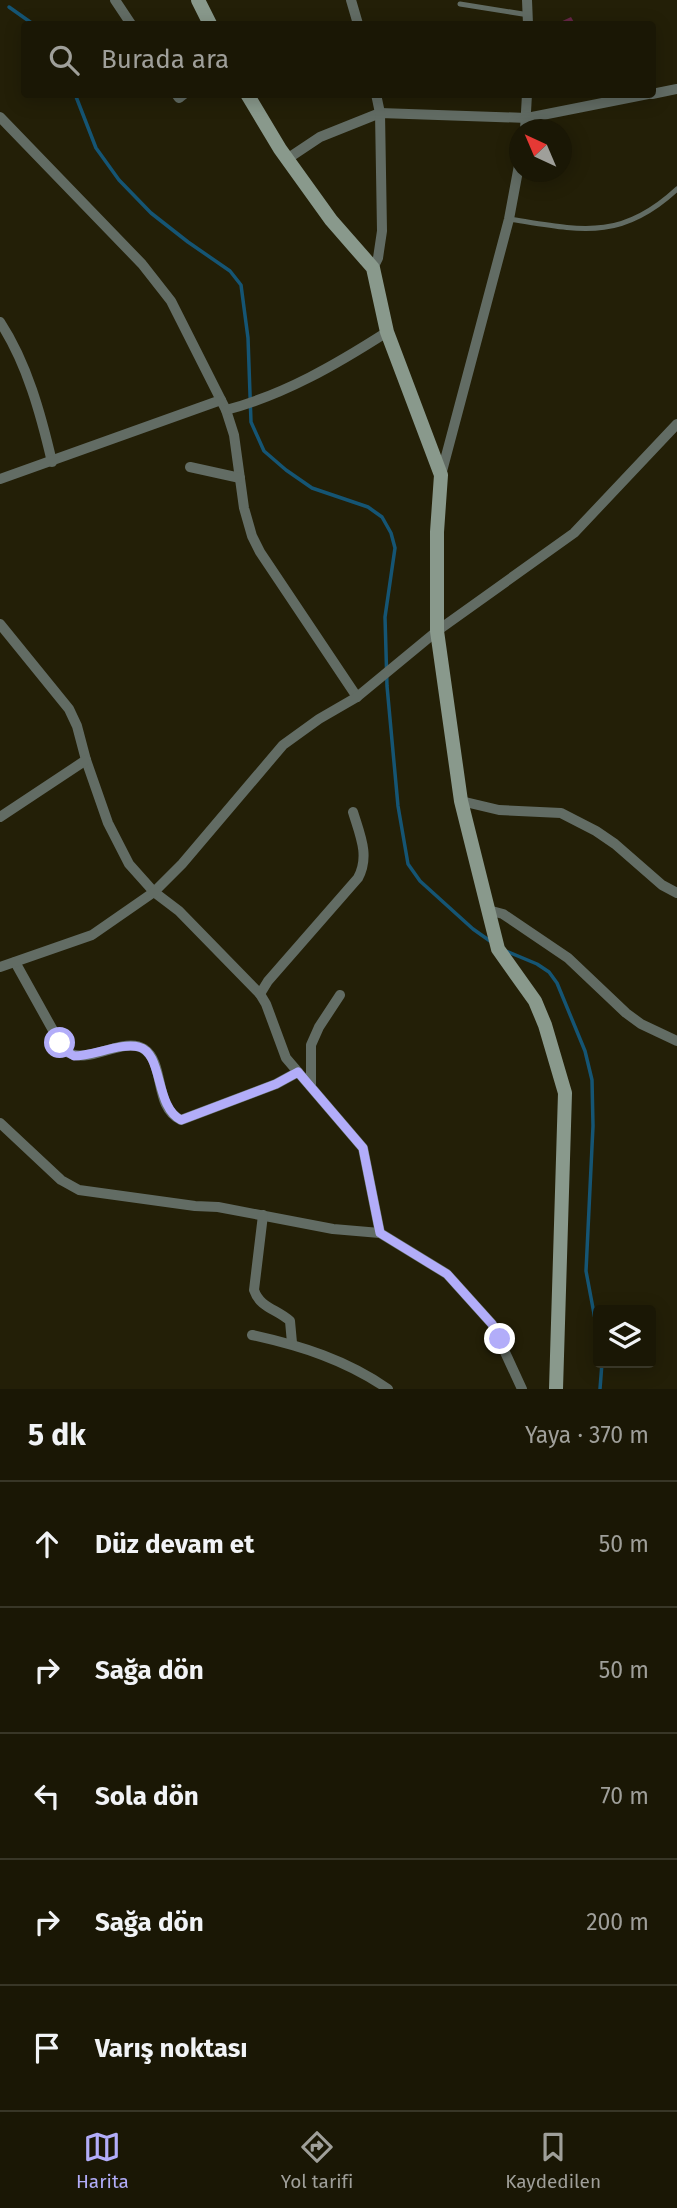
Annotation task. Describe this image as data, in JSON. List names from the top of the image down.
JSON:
{
  "north": "top left",
  "page": {
    "search": "Burada ara",
    "heading": ["5 dk", "Yaya · 370 m"],
    "list": [
      ["Düz devam et", "50 m"],
      ["Sağa dön", "50 m"],
      ["Sola dön", "70 m"],
      ["Sağa dön", "200 m"],
      "Varış noktası"
    ],
    "nav": ["Harita", "Yol tarifi", "Kaydedilen"]
  }
}
